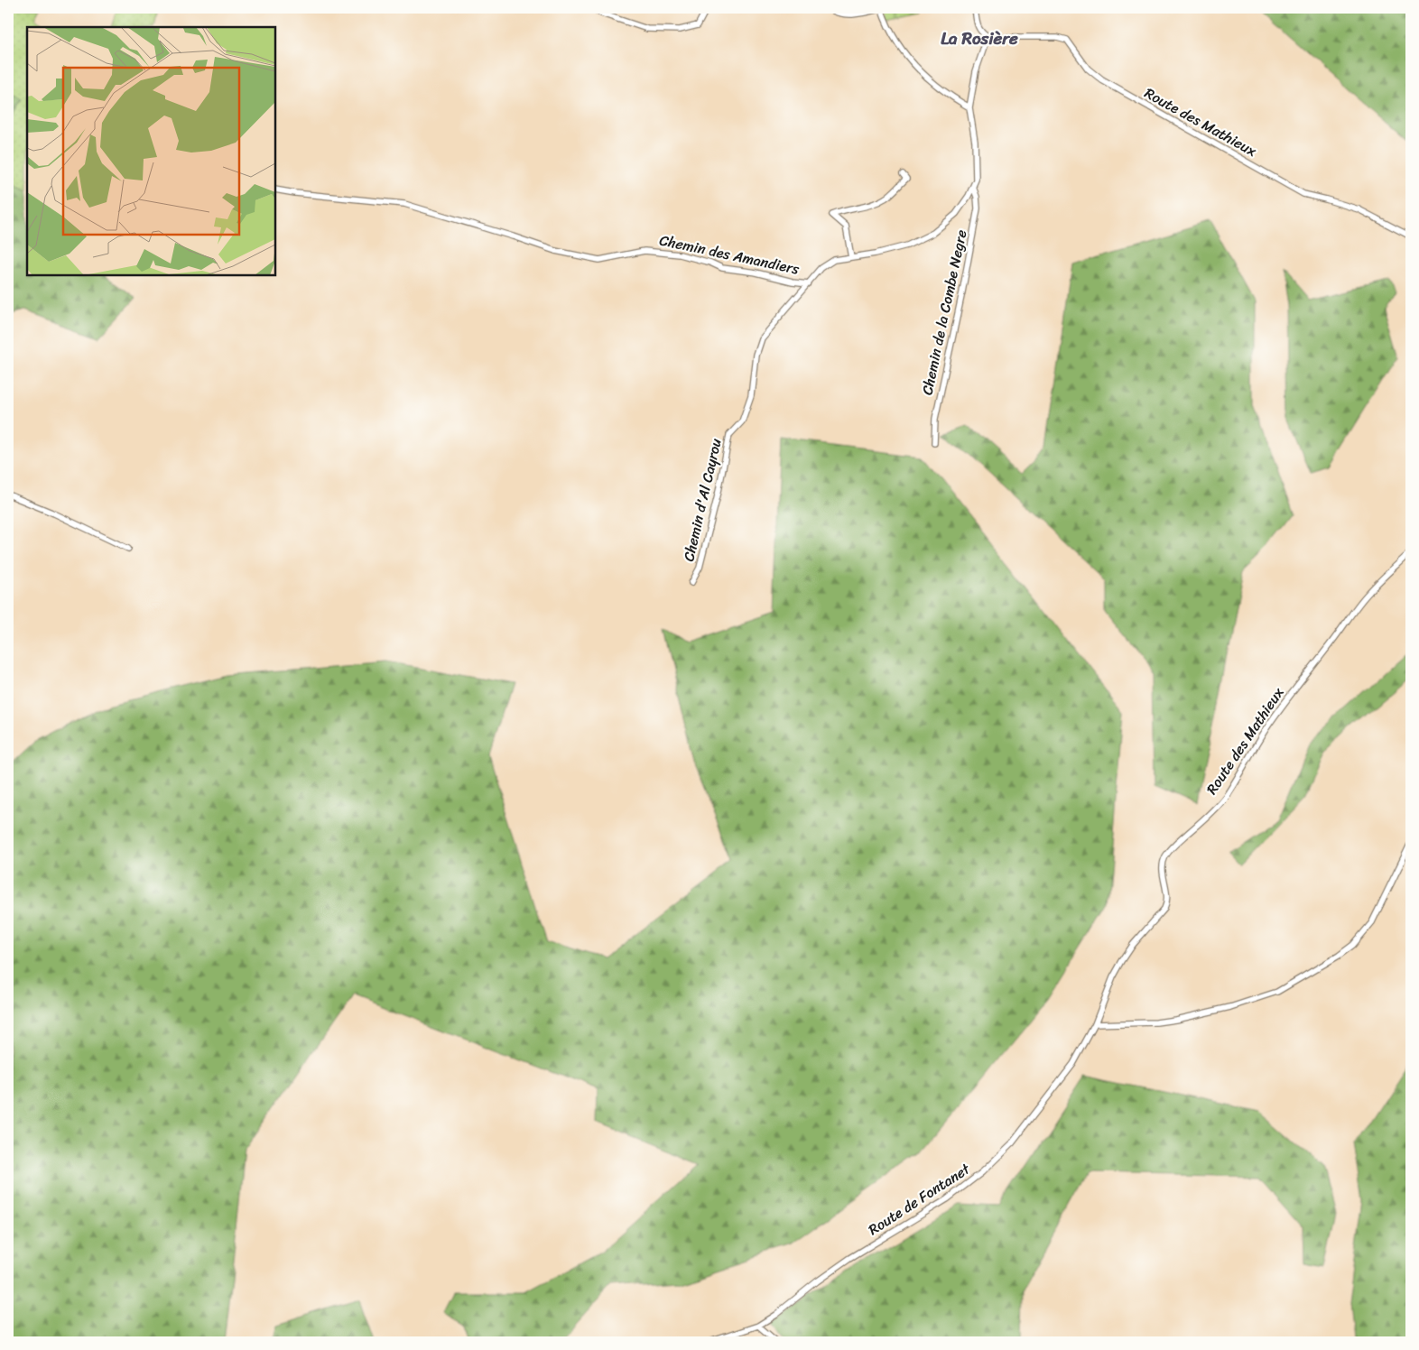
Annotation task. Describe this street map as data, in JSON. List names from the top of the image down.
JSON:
{
  "streets": {
    "street": [
      "Route des Mathieux",
      "Chemin des Amandiers",
      "Chemin de la Combe Negre",
      "Chemin d'Al Cayrou",
      "Route de Fontanet"
    ]
  },
  "crossings": [
    ["Route des Mathieux", "Chemin des Amandiers"],
    ["Route des Mathieux", "Route de Fontanet"],
    ["Chemin des Amandiers", "Chemin de la Combe Negre"],
    ["Chemin des Amandiers", "Chemin d'Al Cayrou"]
  ],
  "districts": ["La Rosière"]
}
